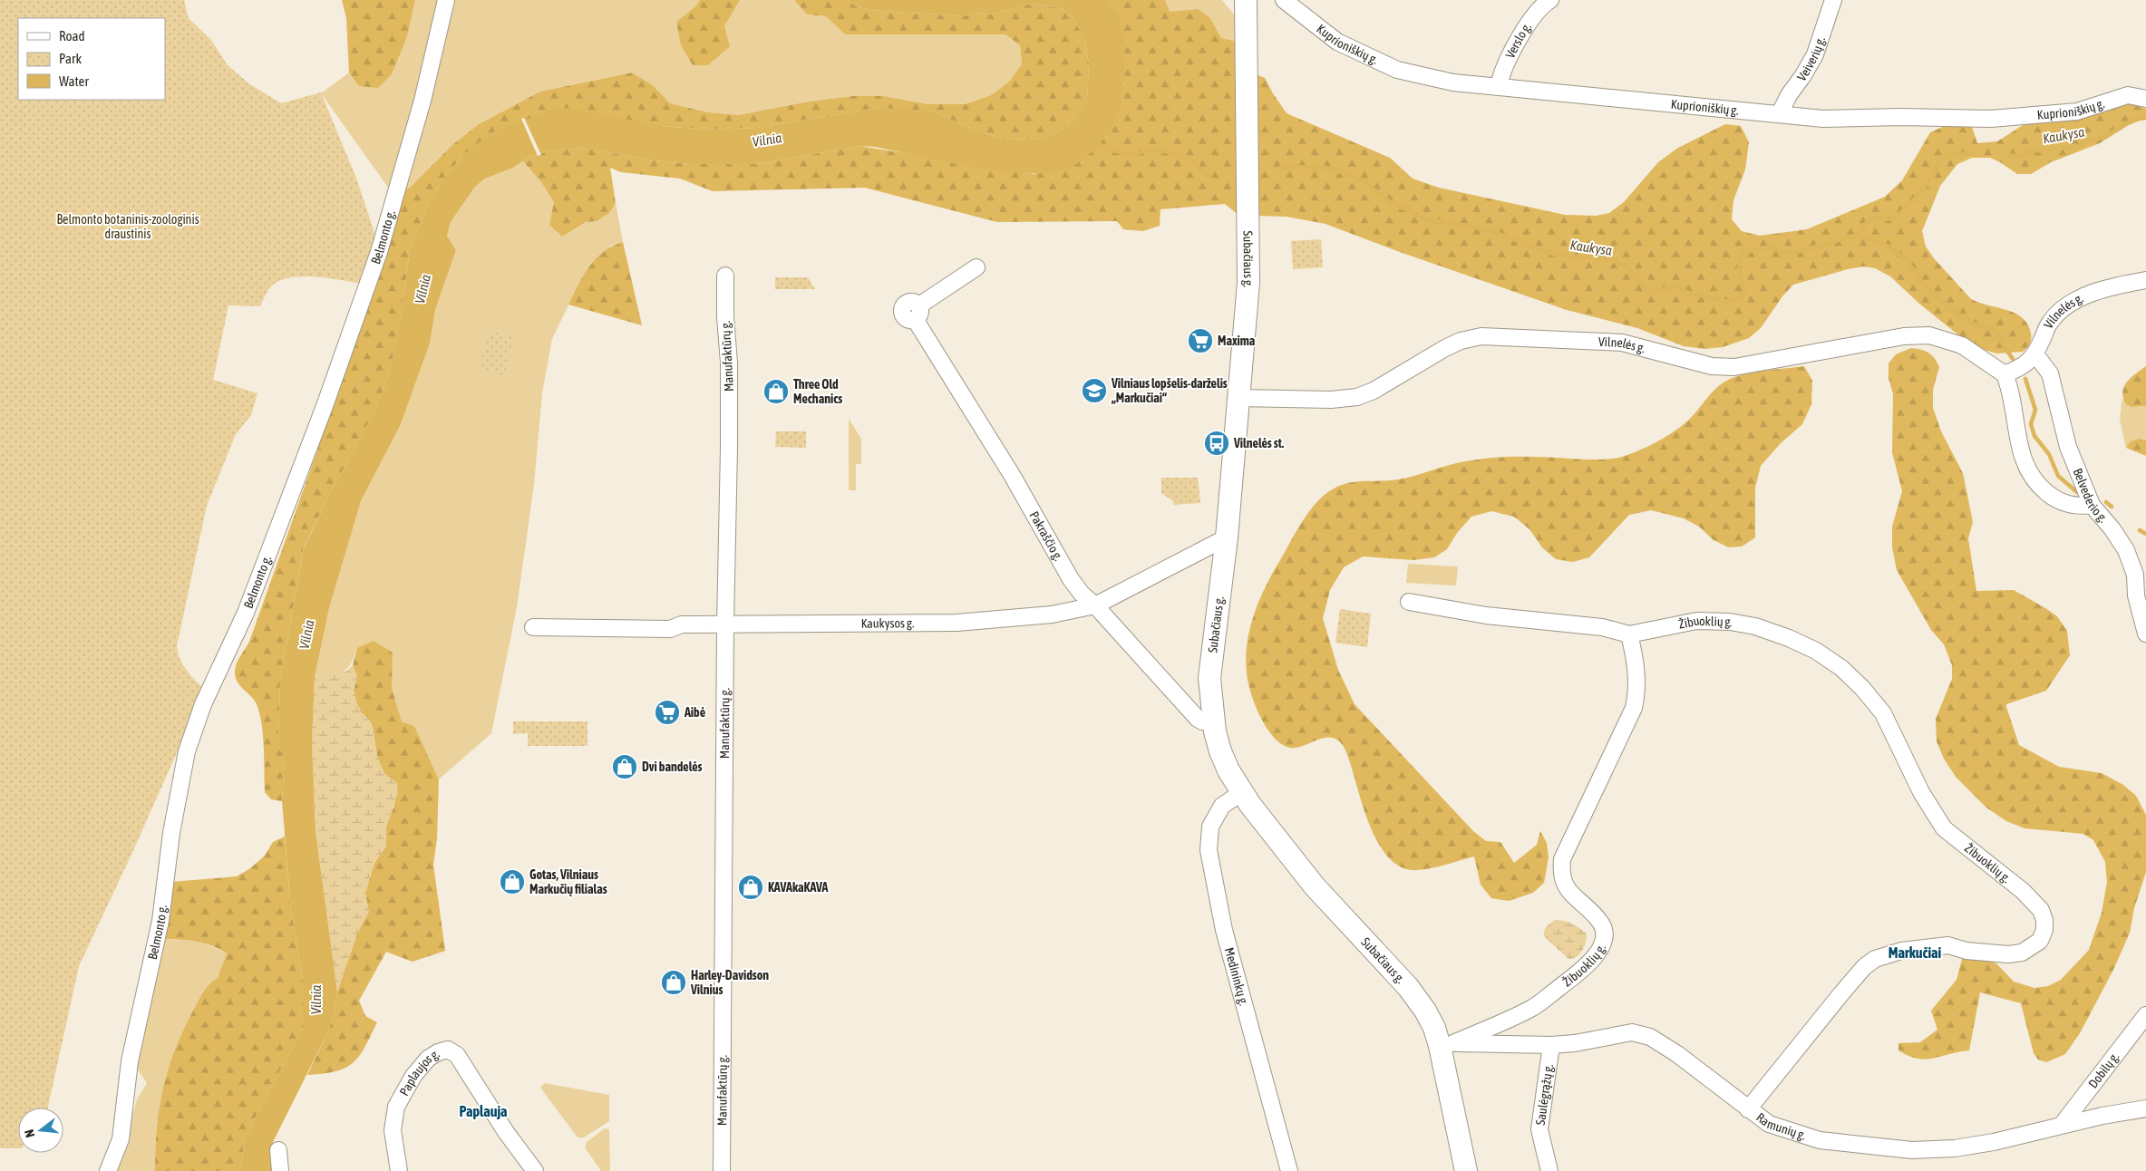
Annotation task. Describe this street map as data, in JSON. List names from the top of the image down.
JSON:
{
  "streets": {
    "street": [
      "Verslo g.",
      "Kuprioniškių g.",
      "Veiverių g.",
      "Belmonto g.",
      "Subačiaus g.",
      "Vilnelės g.",
      "Manufaktūrų g.",
      "Belvederio g.",
      "Pakraščio g.",
      "Kaukysos g.",
      "Žibuoklių g.",
      "Medininkų g.",
      "Dobilų g.",
      "Paplaujos g.",
      "Saulėgrąžų g.",
      "Ramunių g."
    ]
  },
  "crossings": [
    ["Verslo g.", "Kuprioniškių g."],
    ["Kuprioniškių g.", "Veiverių g."],
    ["Subačiaus g.", "Vilnelės g."],
    ["Subačiaus g.", "Pakraščio g."],
    ["Subačiaus g.", "Kaukysos g."],
    ["Subačiaus g.", "Žibuoklių g."],
    ["Subačiaus g.", "Medininkų g."],
    ["Subačiaus g.", "Ramunių g."],
    ["Vilnelės g.", "Belvederio g."],
    ["Manufaktūrų g.", "Kaukysos g."],
    ["Pakraščio g.", "Kaukysos g."],
    ["Žibuoklių g.", "Ramunių g."],
    ["Dobilų g.", "Ramunių g."],
    ["Saulėgrąžų g.", "Ramunių g."]
  ],
  "districts": ["Markučiai", "Paplauja"],
  "water": ["Kaukysa", "Vilnia"],
  "parks": ["Belmonto botaninis-zoologinis draustinis"],
  "places": {
    "supermarket": ["Maxima", "Aibė"],
    "school or university": ["Vilniaus lopšelis-darželis „Markučiai“"],
    "shop": [
      "Three Old Mechanics",
      "Dvi bandelės",
      "Gotas, Vilniaus Markučių filialas",
      "KAVAkaKAVA",
      "Harley-Davidson Vilnius"
    ],
    "bus stop": ["Vilnelės st."]
  },
  "legend": ["Road", "Park", "Water"],
  "north": "left"
}
